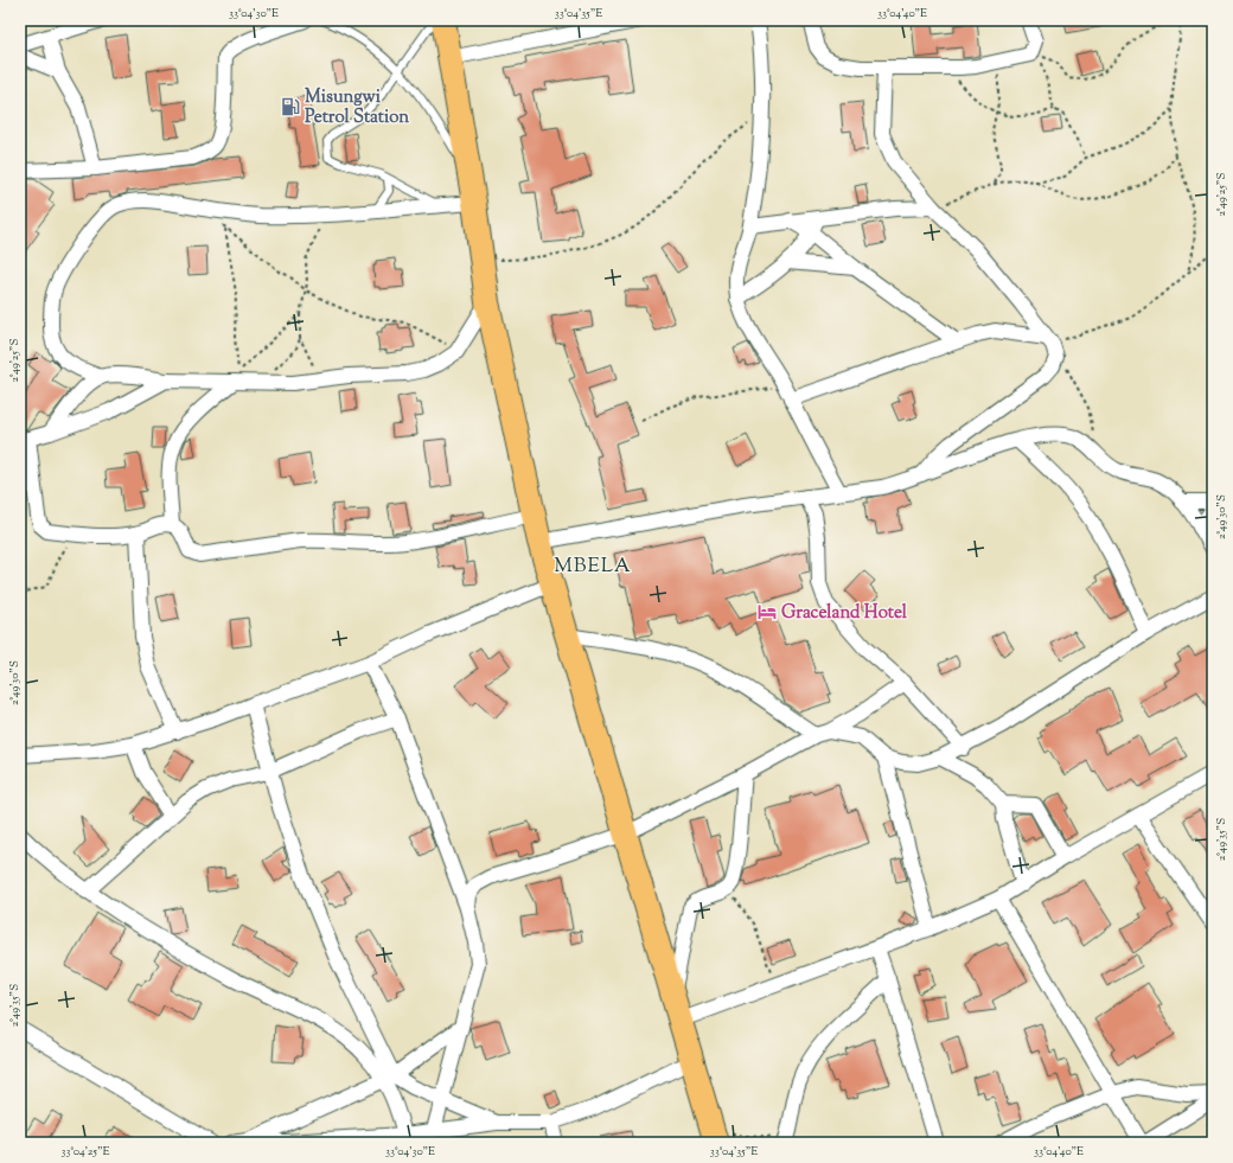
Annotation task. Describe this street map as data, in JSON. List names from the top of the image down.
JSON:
{
  "districts": ["MBELA"],
  "places": {
    "fuel station": ["Misungwi Petrol Station"],
    "hotel": ["Graceland Hotel"]
  },
  "coordinates": [
    "33°04'30\"E",
    "33°04'35\"E",
    "33°04'40\"E",
    "2°49'25\"S",
    "2°49'30\"S",
    "2°49'35\"S",
    "33°04'25\"E"
  ]
}
